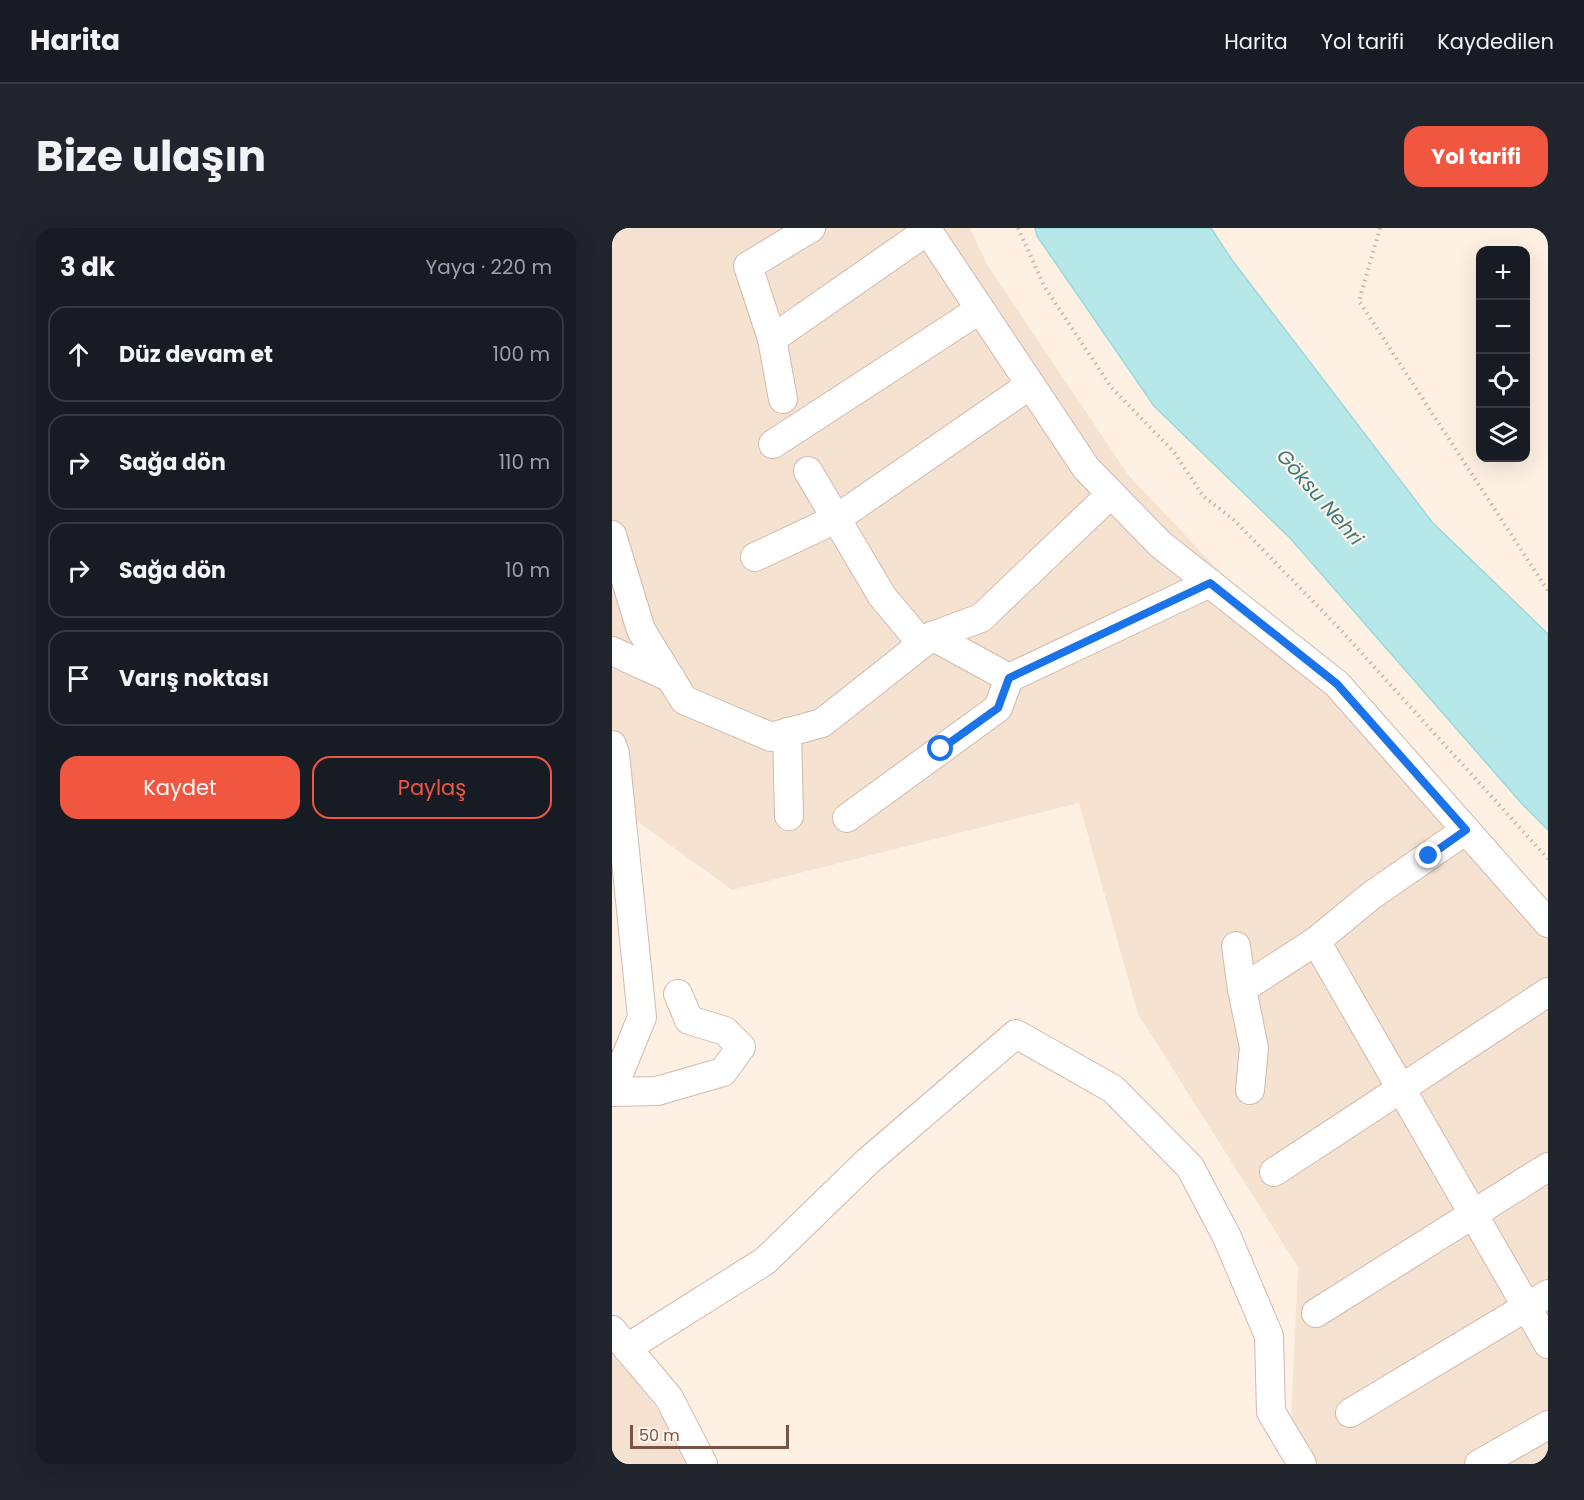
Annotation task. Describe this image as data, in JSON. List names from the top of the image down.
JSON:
{
  "water": ["Göksu Nehri"],
  "scale_bar": "50 m",
  "page": {
    "header": "Harita",
    "nav": ["Harita", "Yol tarifi", "Kaydedilen"],
    "title": "Bize ulaşın",
    "buttons": [
      "Yol tarifi",
      ["Kaydet", "Paylaş"]
    ],
    "heading": ["3 dk", "Yaya · 220 m"],
    "map_buttons": ["+", "−"],
    "list": [
      ["Düz devam et", "100 m"],
      ["Sağa dön", "110 m"],
      ["Sağa dön", "10 m"],
      "Varış noktası"
    ],
    "scale": "50 m"
  }
}
